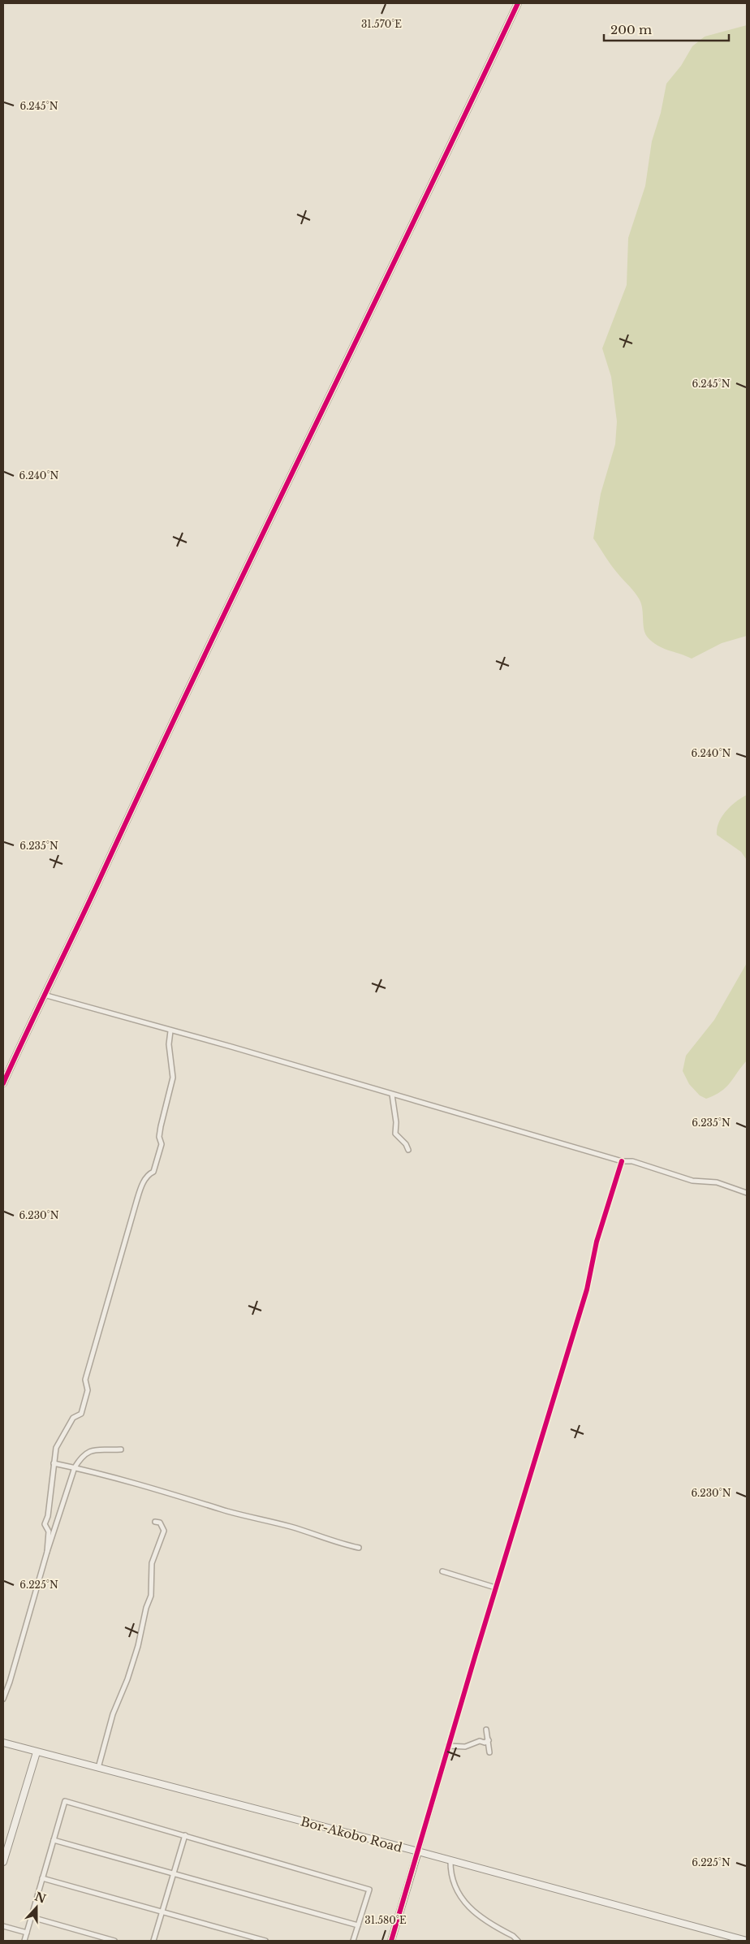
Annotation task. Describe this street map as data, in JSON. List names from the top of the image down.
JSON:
{
  "streets": {
    "street": ["Bor-Akobo Road"]
  },
  "scale_bar": "200 m",
  "north": "top",
  "coordinates": [
    "31.570°E",
    "6.245°N",
    "6.240°N",
    "6.235°N",
    "6.230°N",
    "6.225°N",
    "31.580°E"
  ]
}
